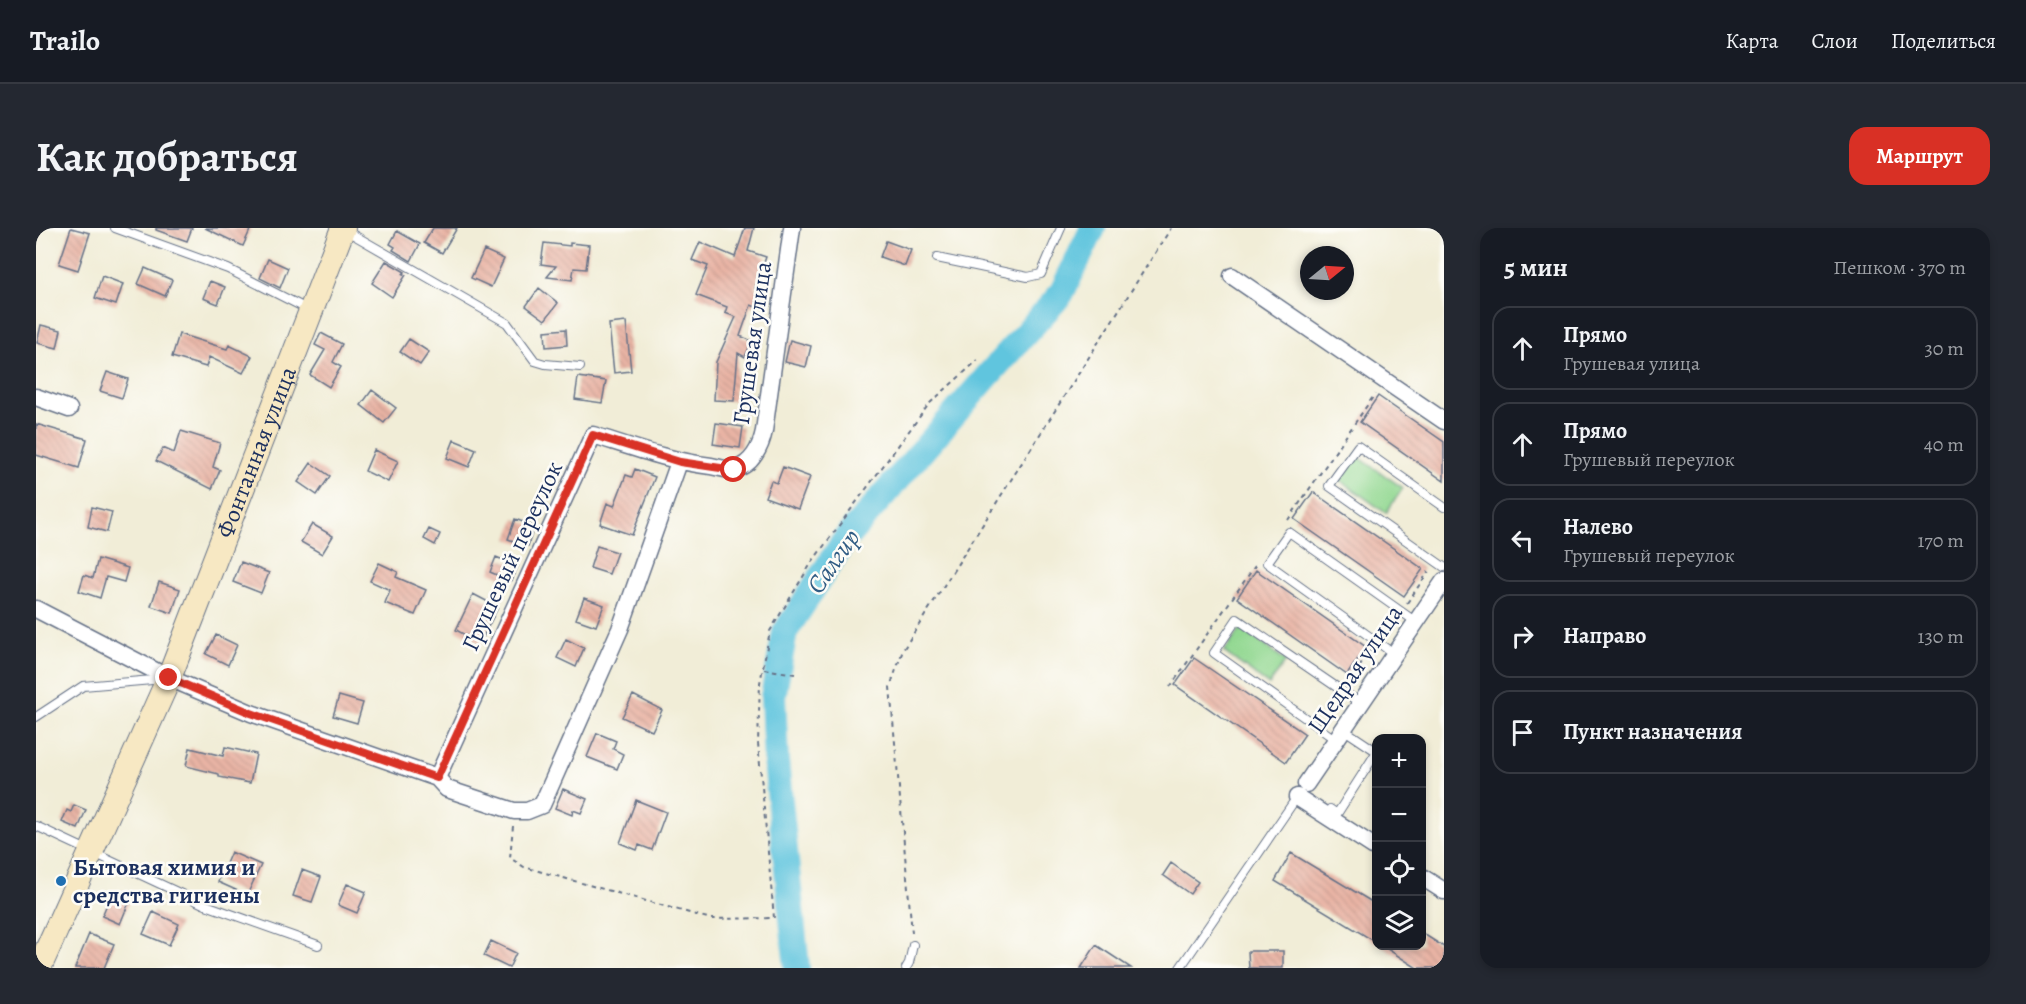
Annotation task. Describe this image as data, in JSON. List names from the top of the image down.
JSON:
{
  "streets": {
    "main road": ["Фонтанная улица"],
    "street": ["Грушевая улица", "Грушевый переулок", "Щедрая улица"]
  },
  "crossings": [
    ["Грушевая улица", "Грушевый переулок"]
  ],
  "water": ["Салгир"],
  "places": ["Бытовая химия и средства гигиены"],
  "north": "right",
  "page": {
    "header": "Trailo",
    "nav": ["Карта", "Слои", "Поделиться"],
    "buttons": "Маршрут",
    "title": "Как добраться",
    "heading": ["5 мин", "Пешком · 370 m"],
    "list": [
      ["Прямо", "Грушевая улица", "30 m"],
      ["Прямо", "Грушевый переулок", "40 m"],
      ["Налево", "Грушевый переулок", "170 m"],
      ["Направо", "130 m"],
      "Пункт назначения"
    ],
    "map_buttons": ["+", "−"]
  }
}
